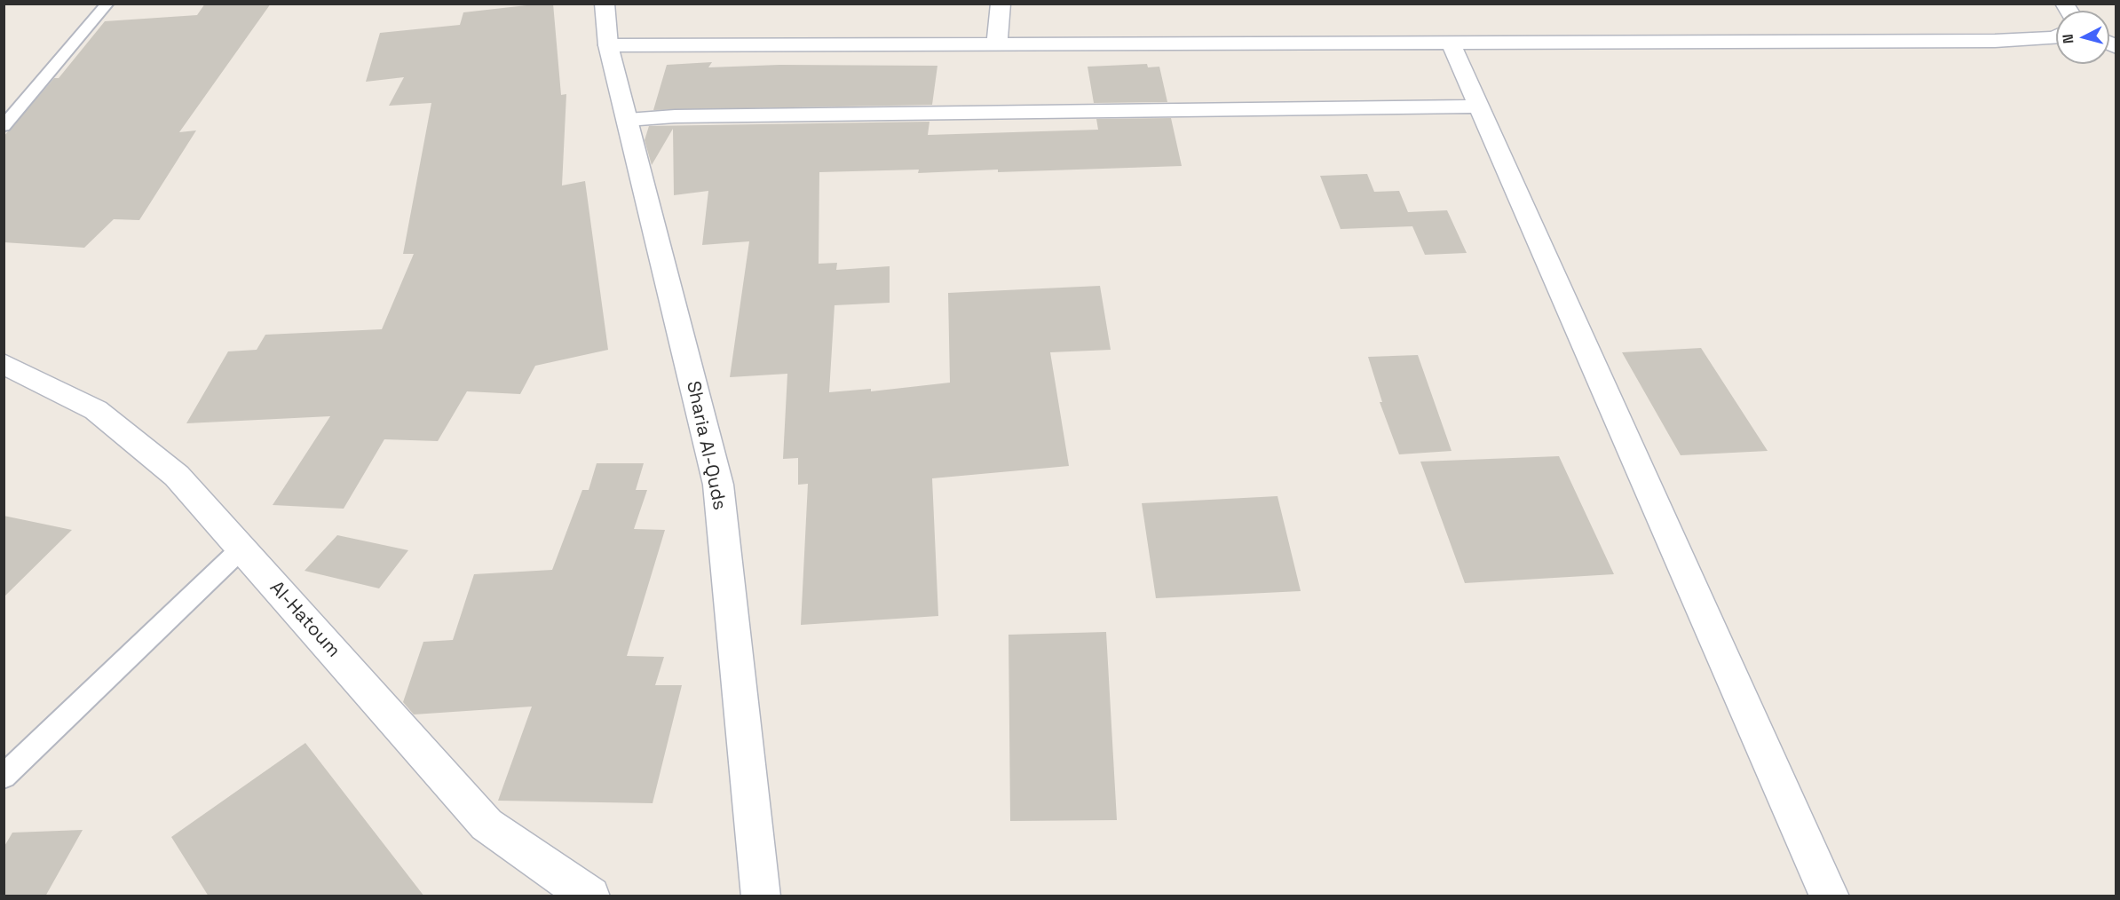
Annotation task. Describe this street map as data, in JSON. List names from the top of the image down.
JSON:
{
  "streets": {
    "street": ["Sharia Al-Quds", "Al-Hatoum"]
  },
  "north": "left"
}
